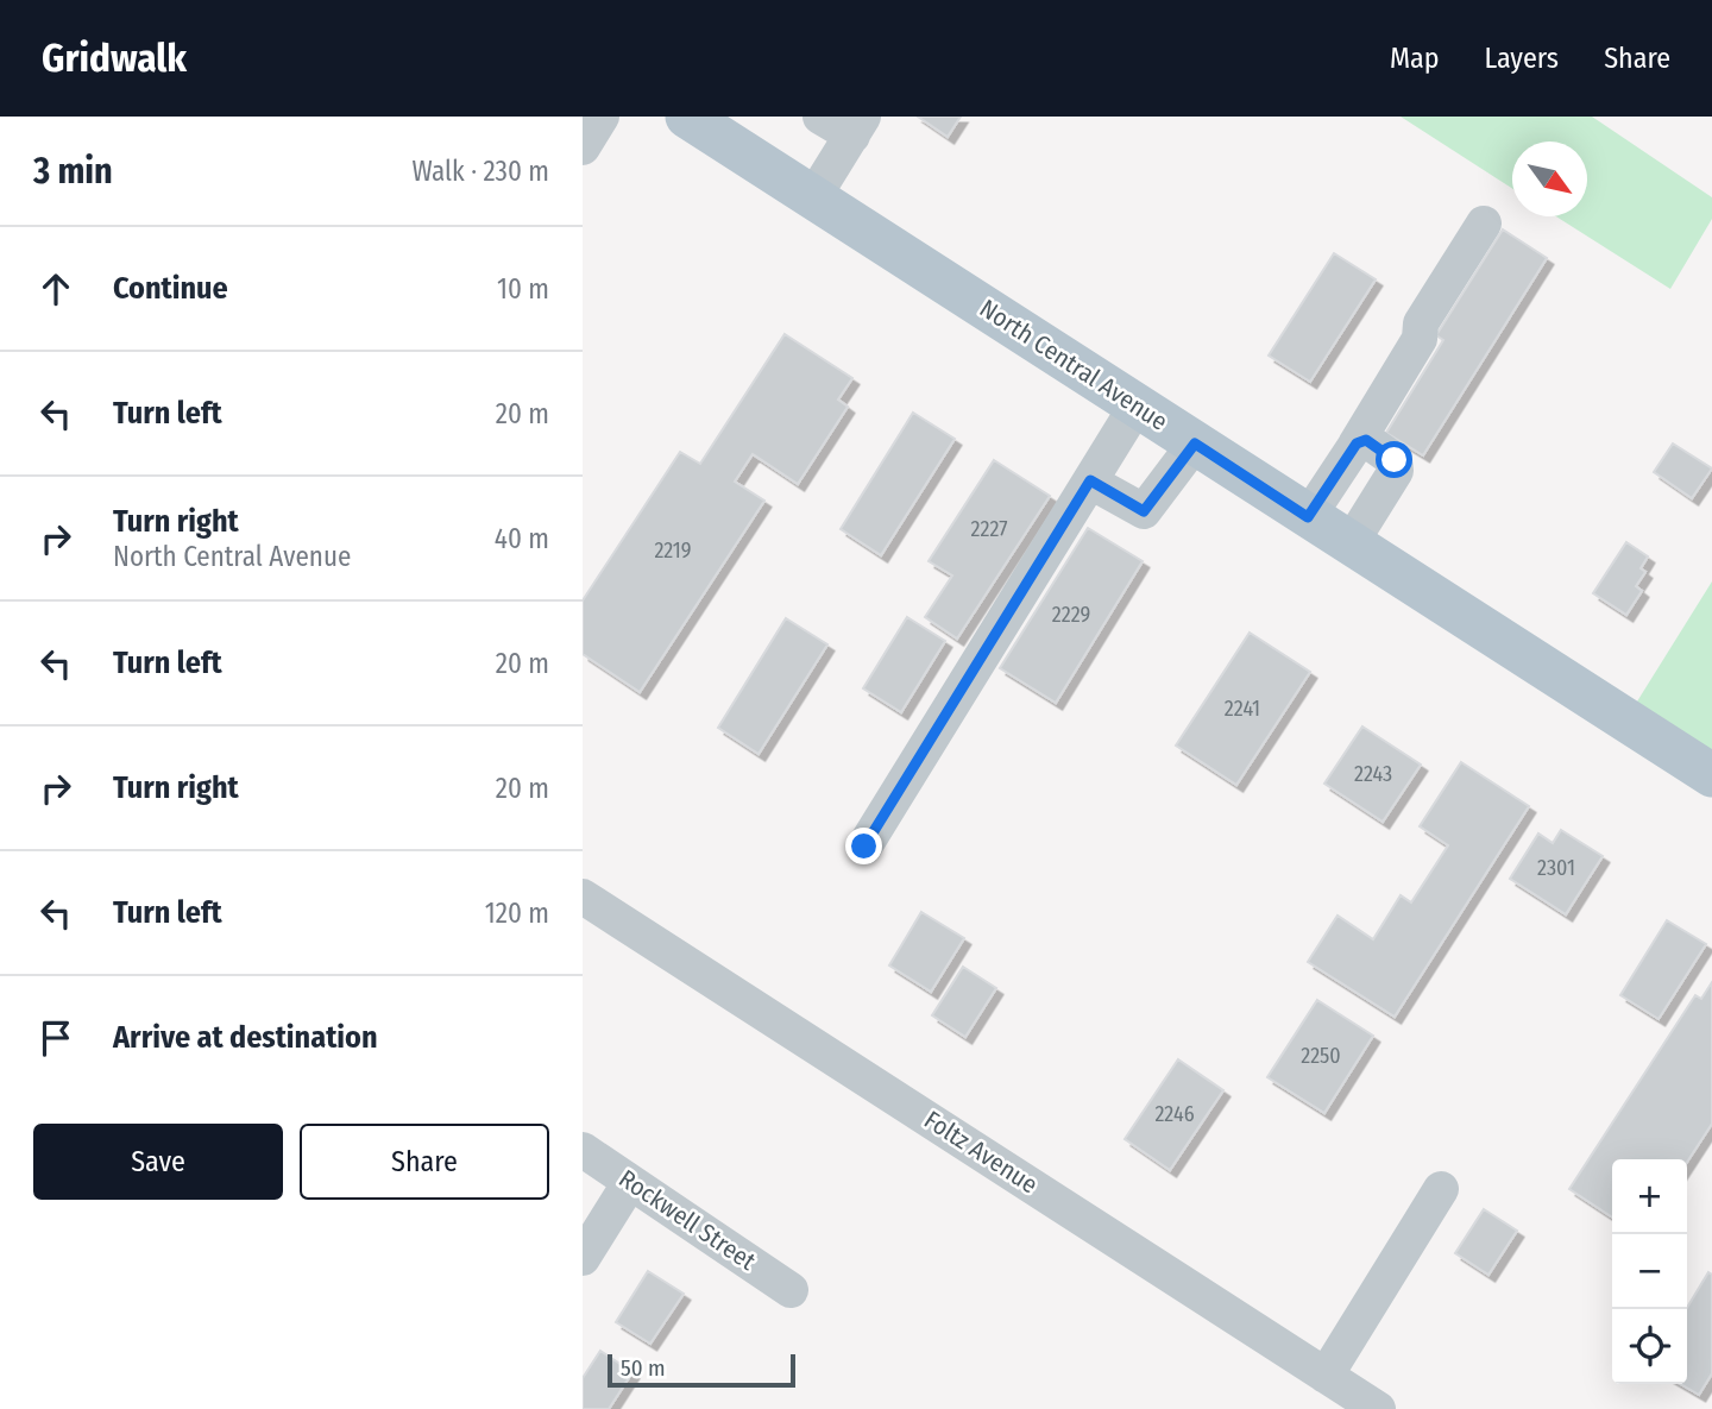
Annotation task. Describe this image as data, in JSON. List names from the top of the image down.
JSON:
{
  "streets": {
    "main road": ["North Central Avenue"],
    "street": ["Foltz Avenue", "Rockwell Street"]
  },
  "house_numbers": [
    "2227",
    "2219",
    "2229",
    "2241",
    "2243",
    "2301",
    "2250",
    "2246"
  ],
  "scale_bar": "50 m",
  "north": "bottom right",
  "page": {
    "header": "Gridwalk",
    "nav": ["Map", "Layers", "Share"],
    "heading": ["3 min", "Walk · 230 m"],
    "list": [
      ["Continue", "10 m"],
      ["Turn left", "20 m"],
      ["Turn right", "North Central Avenue", "40 m"],
      ["Turn left", "20 m"],
      ["Turn right", "20 m"],
      ["Turn left", "120 m"],
      "Arrive at destination"
    ],
    "buttons": ["Save", "Share"],
    "map_buttons": ["+", "−"],
    "scale": "50 m"
  }
}
